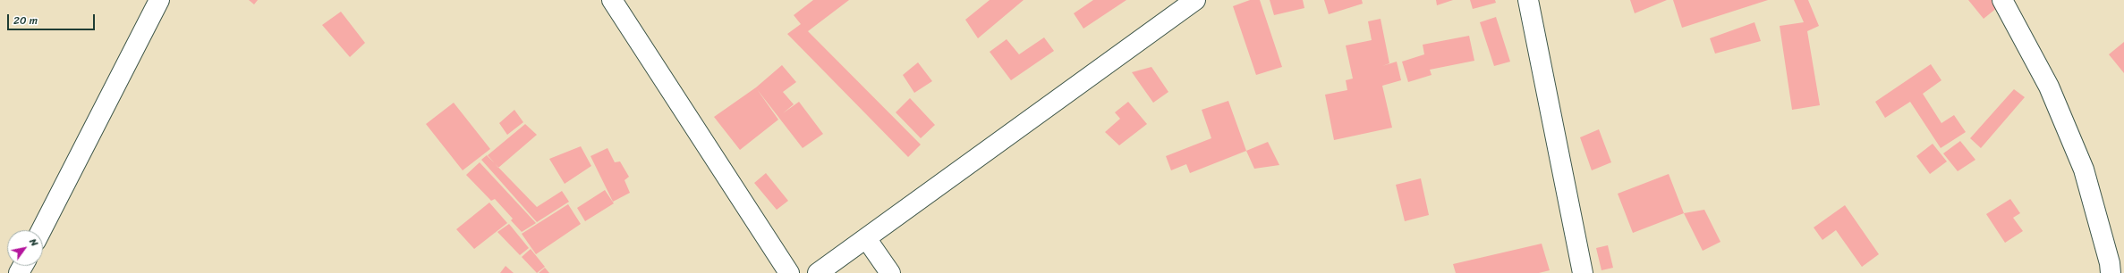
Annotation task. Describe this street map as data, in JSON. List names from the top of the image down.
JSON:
{
  "scale_bar": "20 m",
  "north": "top right"
}
